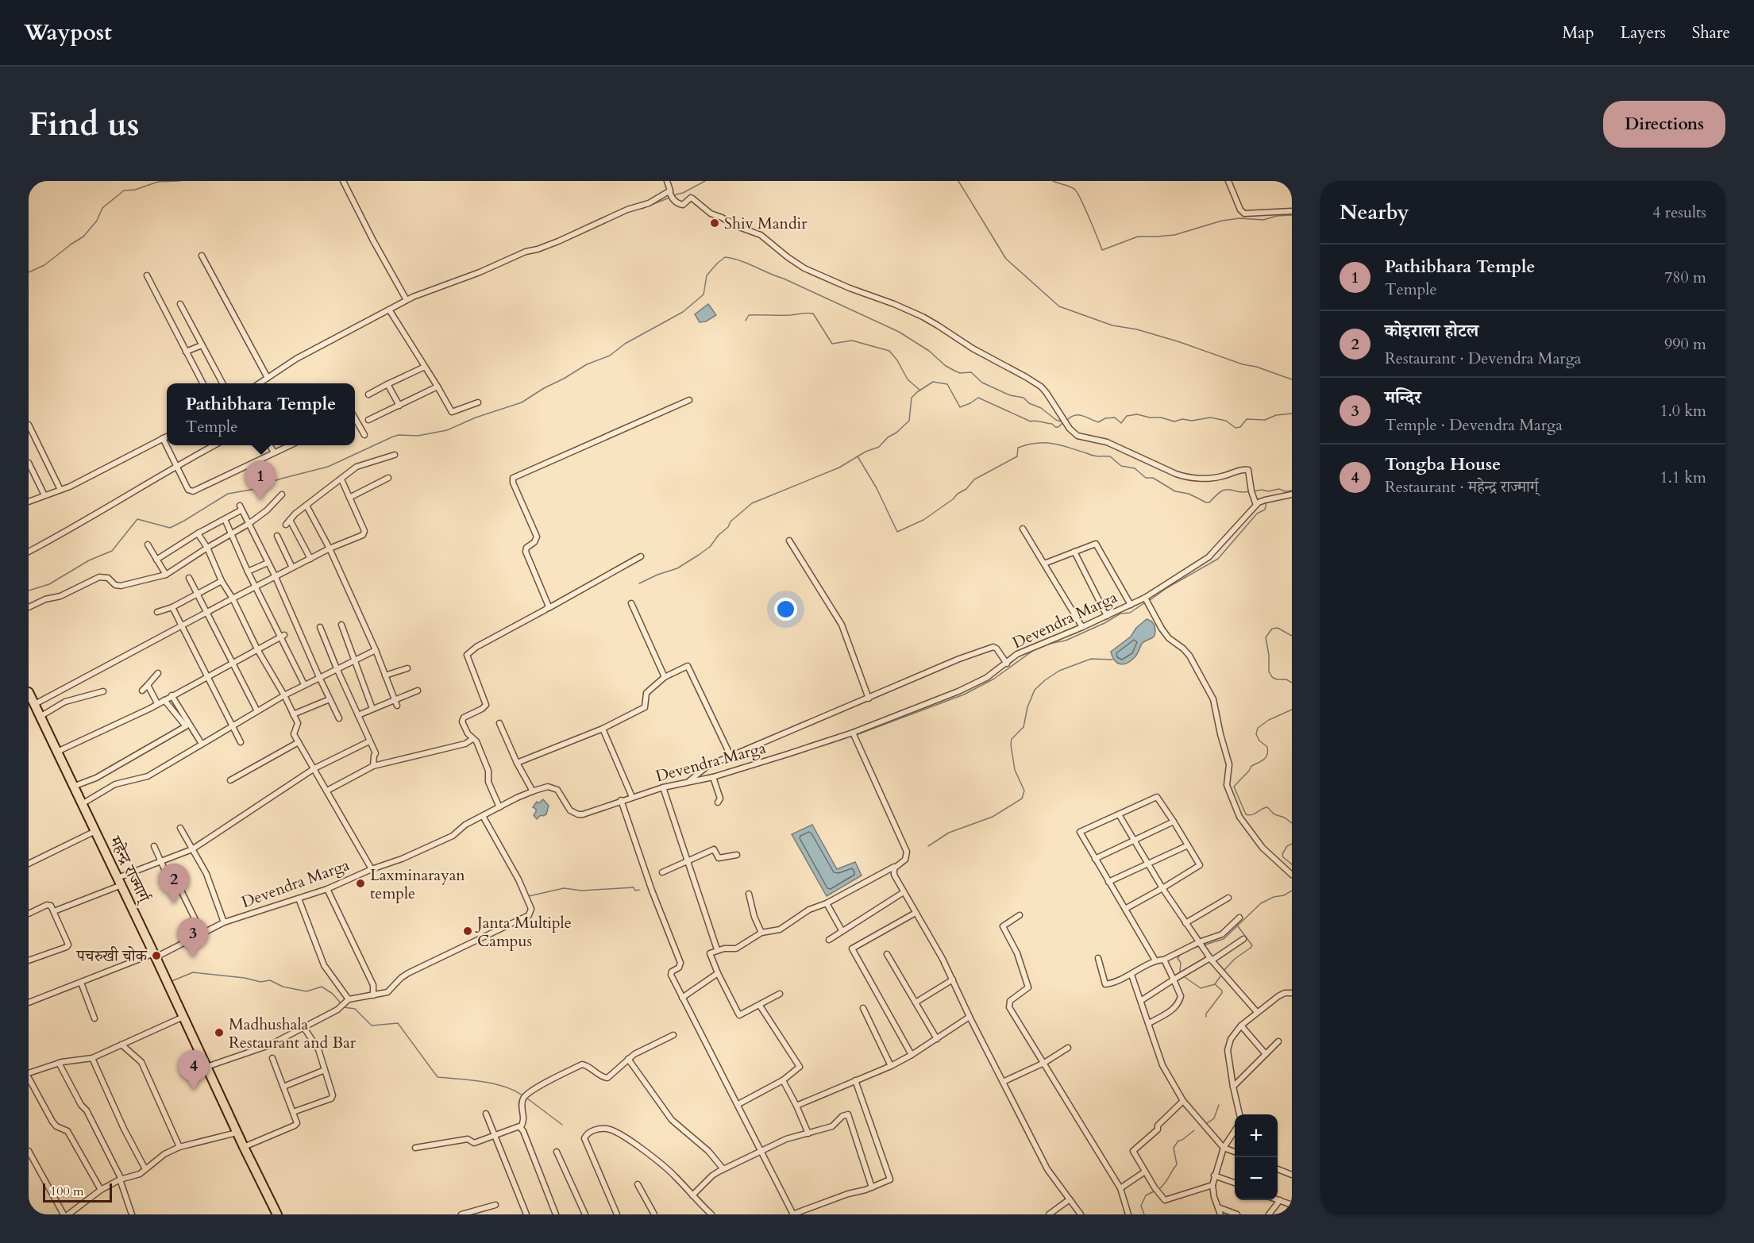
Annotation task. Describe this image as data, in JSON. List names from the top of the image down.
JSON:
{
  "streets": {
    "highway": ["महेन्द्र राज्मार्ग्"],
    "street": ["Devendra Marga"]
  },
  "crossings": [
    ["Devendra Marga", "महेन्द्र राज्मार्ग्"]
  ],
  "places": [
    "Shiv Mandir",
    "Laxminarayan temple",
    "Janta Multiple Campus",
    "पचरुखी चोक",
    "Madhushala Restaurant and Bar"
  ],
  "scale_bar": "100 m",
  "page": {
    "header": "Waypost",
    "nav": ["Map", "Layers", "Share"],
    "buttons": "Directions",
    "title": "Find us",
    "heading": ["Nearby", "4 results"],
    "list": [
      {
        "mark": "1",
        "name": "Pathibhara Temple",
        "note": "Temple",
        "value": "780 m"
      },
      {
        "mark": "2",
        "name": "कोइराला होटल",
        "note": "Restaurant · Devendra Marga",
        "value": "990 m"
      },
      {
        "mark": "3",
        "name": "मन्दिर",
        "note": "Temple · Devendra Marga",
        "value": "1.0 km"
      },
      {
        "mark": "4",
        "name": "Tongba House",
        "note": "Restaurant · महेन्द्र राज्मार्ग्",
        "value": "1.1 km"
      }
    ],
    "popup": ["Pathibhara Temple", "Temple"],
    "pins": [
      "1",
      "2",
      "3",
      "4"
    ],
    "map_buttons": ["+", "−"],
    "scale": "100 m"
  }
}
